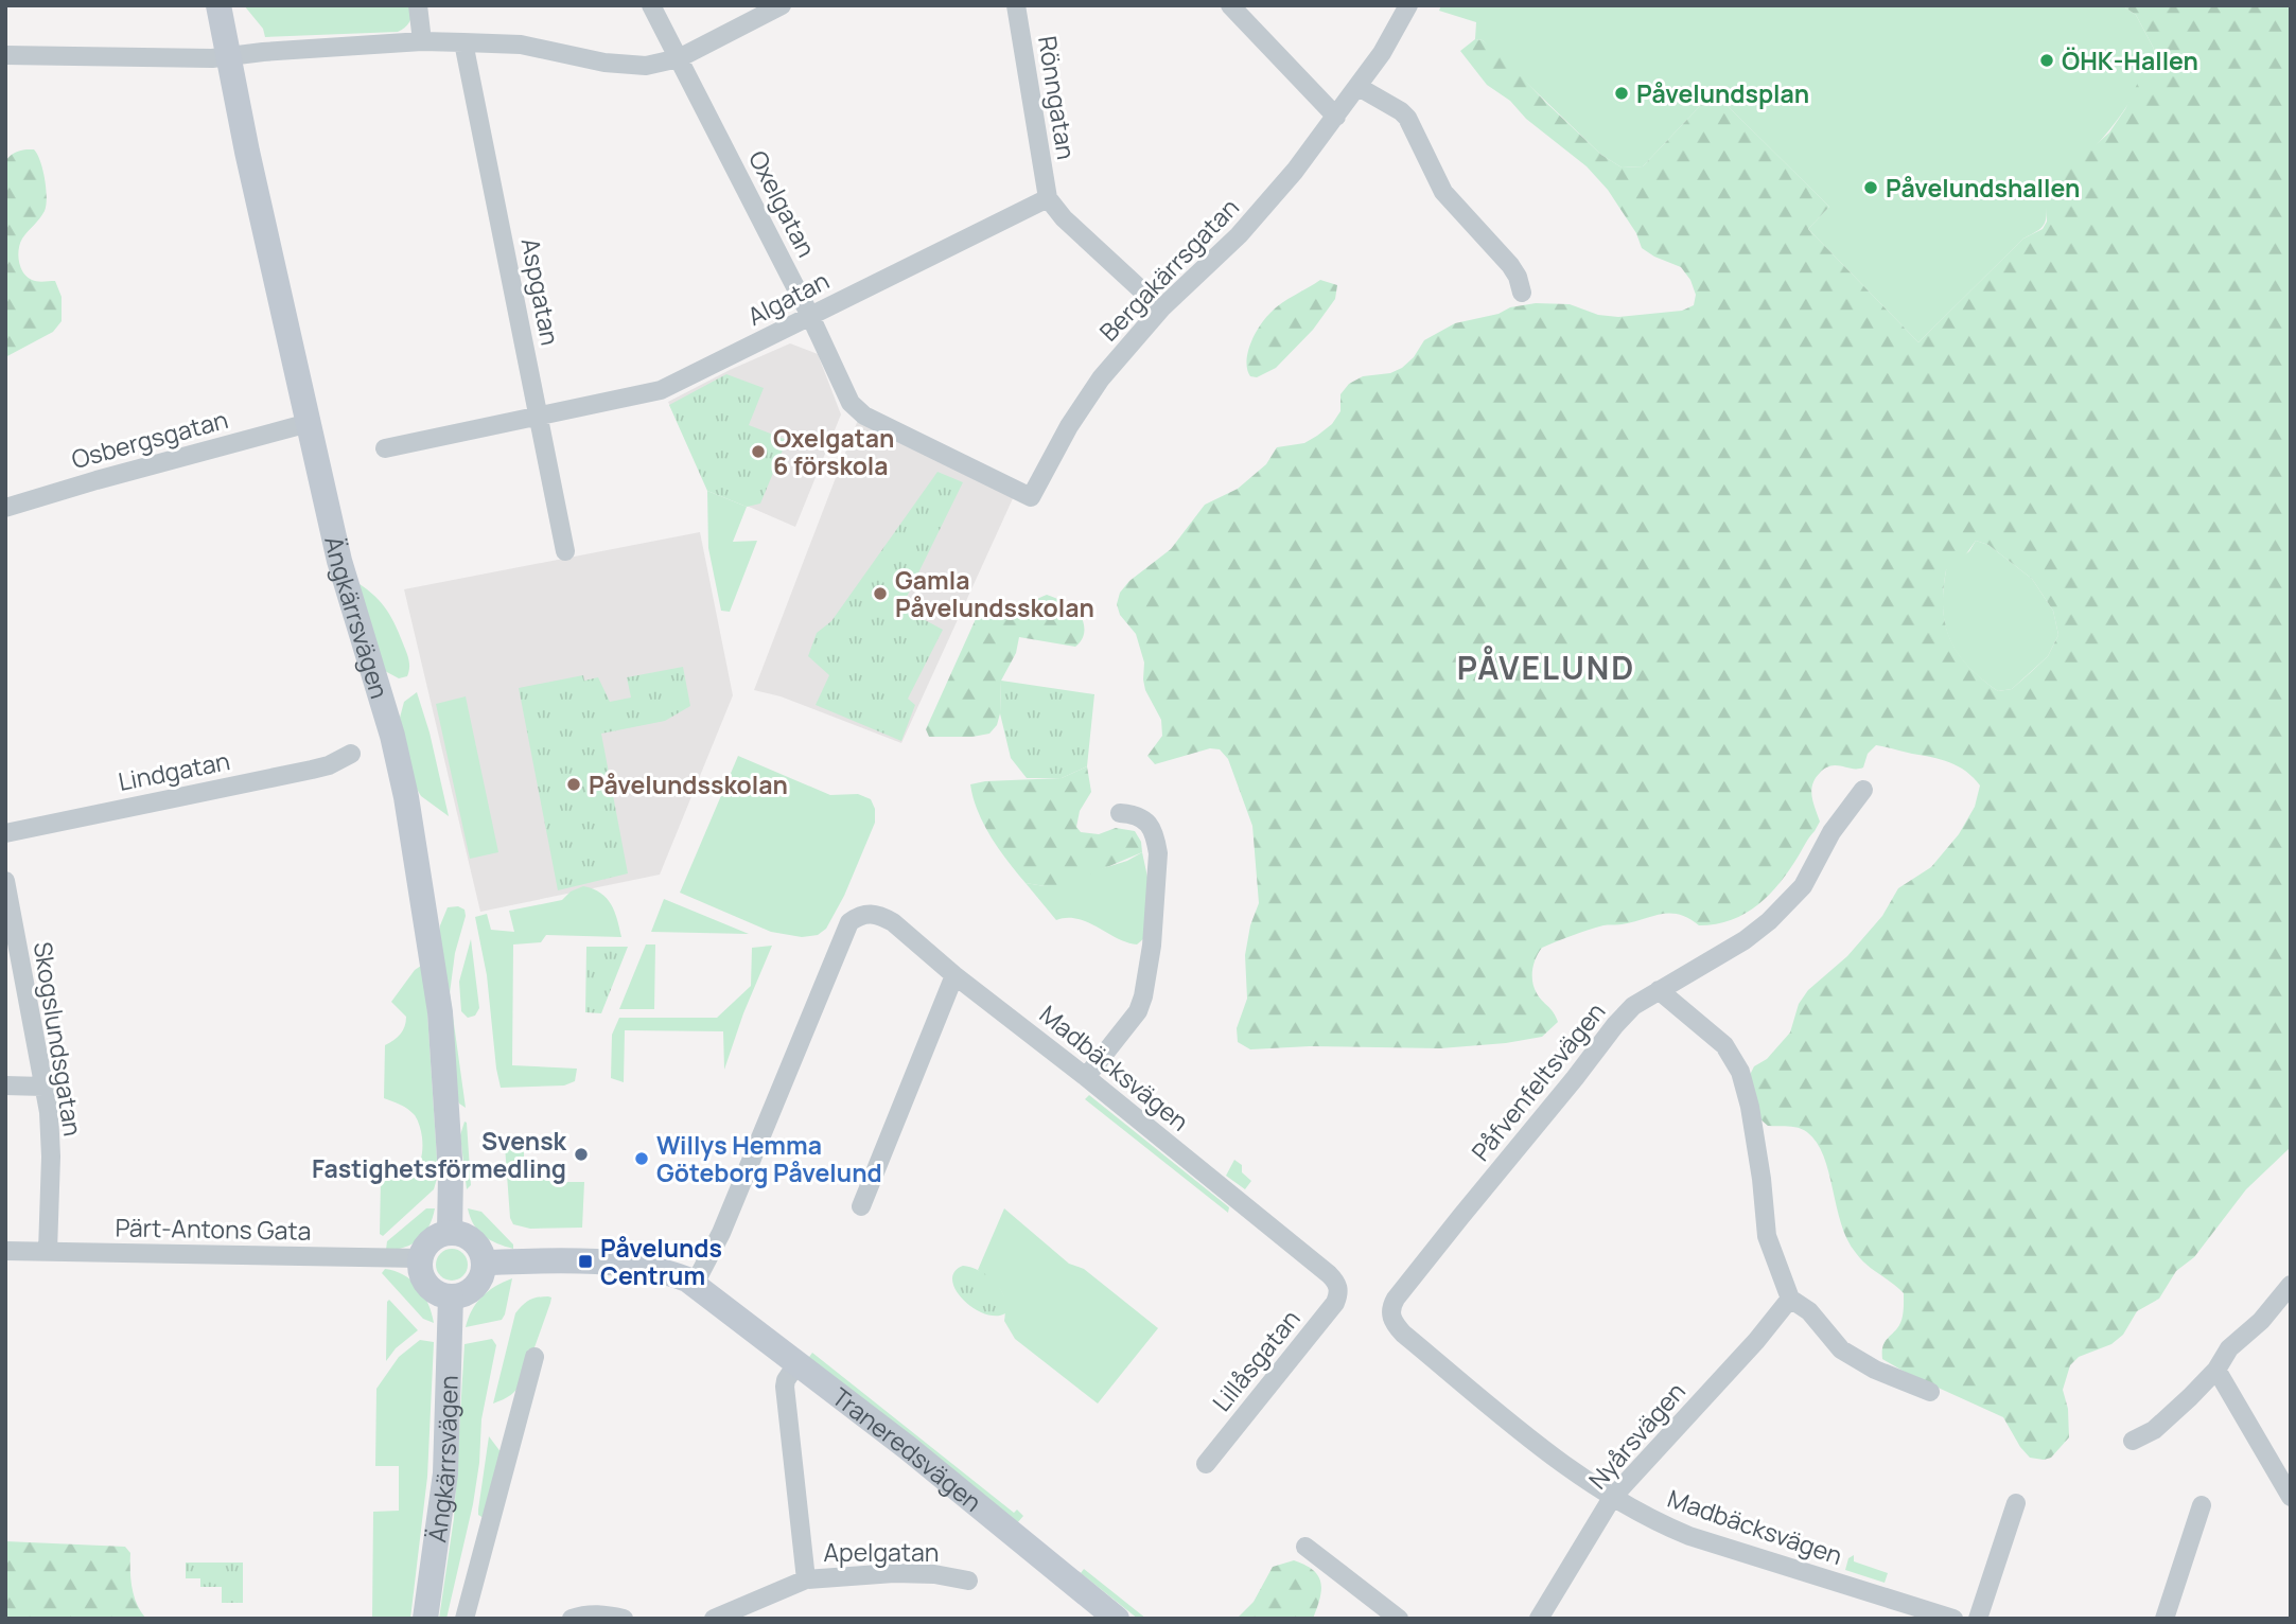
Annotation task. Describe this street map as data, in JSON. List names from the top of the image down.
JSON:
{
  "streets": {
    "street": [
      "Rönngatan",
      "Oxelgatan",
      "Bergakärrsgatan",
      "Aspgatan",
      "Algatan",
      "Osbergsgatan",
      "Ängkärrsvägen",
      "Lindgatan",
      "Skogslundsgatan",
      "Madbäcksvägen",
      "Påfvenfeltsvägen",
      "Pärt-Antons Gata",
      "Lillåsgatan",
      "Nyårsvägen",
      "Traneredsvägen",
      "Apelgatan"
    ]
  },
  "crossings": [
    ["Rönngatan", "Algatan"],
    ["Oxelgatan", "Bergakärrsgatan"],
    ["Oxelgatan", "Algatan"],
    ["Aspgatan", "Algatan"],
    ["Osbergsgatan", "Ängkärrsvägen"],
    ["Ängkärrsvägen", "Pärt-Antons Gata"],
    ["Ängkärrsvägen", "Traneredsvägen"],
    ["Skogslundsgatan", "Pärt-Antons Gata"],
    ["Madbäcksvägen", "Påfvenfeltsvägen"],
    ["Madbäcksvägen", "Lillåsgatan"],
    ["Madbäcksvägen", "Nyårsvägen"],
    ["Madbäcksvägen", "Traneredsvägen"],
    ["Pärt-Antons Gata", "Traneredsvägen"]
  ],
  "districts": ["PÅVELUND"],
  "places": {
    "other": [
      "ÖHK-Hallen",
      "Påvelundsplan",
      "Påvelundshallen",
      "Oxelgatan 6 förskola",
      "Gamla Påvelundsskolan",
      "Påvelundsskolan",
      "Svensk Fastighetsförmedling",
      "Willys Hemma Göteborg Påvelund"
    ],
    "transit": ["Påvelunds Centrum"]
  }
}
